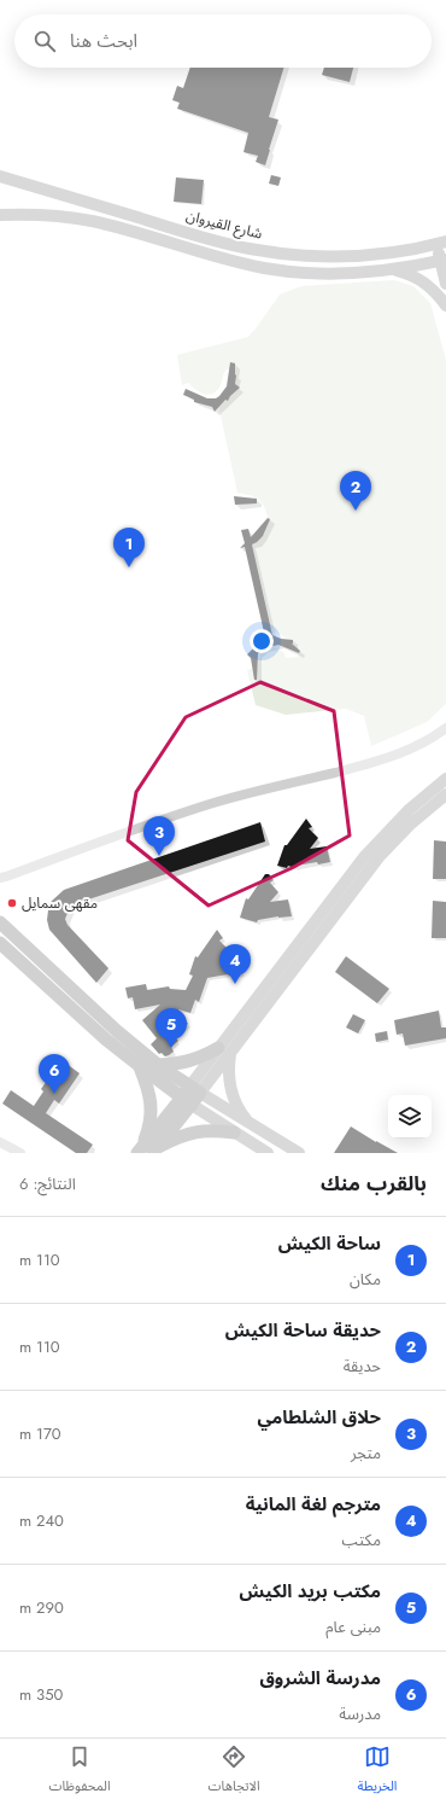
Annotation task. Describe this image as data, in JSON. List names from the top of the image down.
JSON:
{
  "streets": {
    "main road": ["شارع القيروان"]
  },
  "places": ["مقهى سمايل"],
  "page": {
    "search": "ابحث هنا",
    "pins": [
      "2",
      "1",
      "3",
      "4",
      "5",
      "6"
    ],
    "heading": ["بالقرب منك", "النتائج: 6"],
    "list": [
      {
        "mark": "1",
        "name": "ساحة الكيش",
        "note": "مكان",
        "value": "110 m"
      },
      {
        "mark": "2",
        "name": "حديقة ساحة الكيش",
        "note": "حديقة",
        "value": "110 m"
      },
      {
        "mark": "3",
        "name": "حلاق الشلطامي",
        "note": "متجر",
        "value": "170 m"
      },
      {
        "mark": "4",
        "name": "مترجم لغة المانية",
        "note": "مكتب",
        "value": "240 m"
      },
      {
        "mark": "5",
        "name": "مكتب بريد الكيش",
        "note": "مبنى عام",
        "value": "290 m"
      },
      {
        "mark": "6",
        "name": "مدرسة الشروق",
        "note": "مدرسة",
        "value": "350 m"
      }
    ],
    "nav": ["الخريطة", "الاتجاهات", "المحفوظات"]
  }
}
